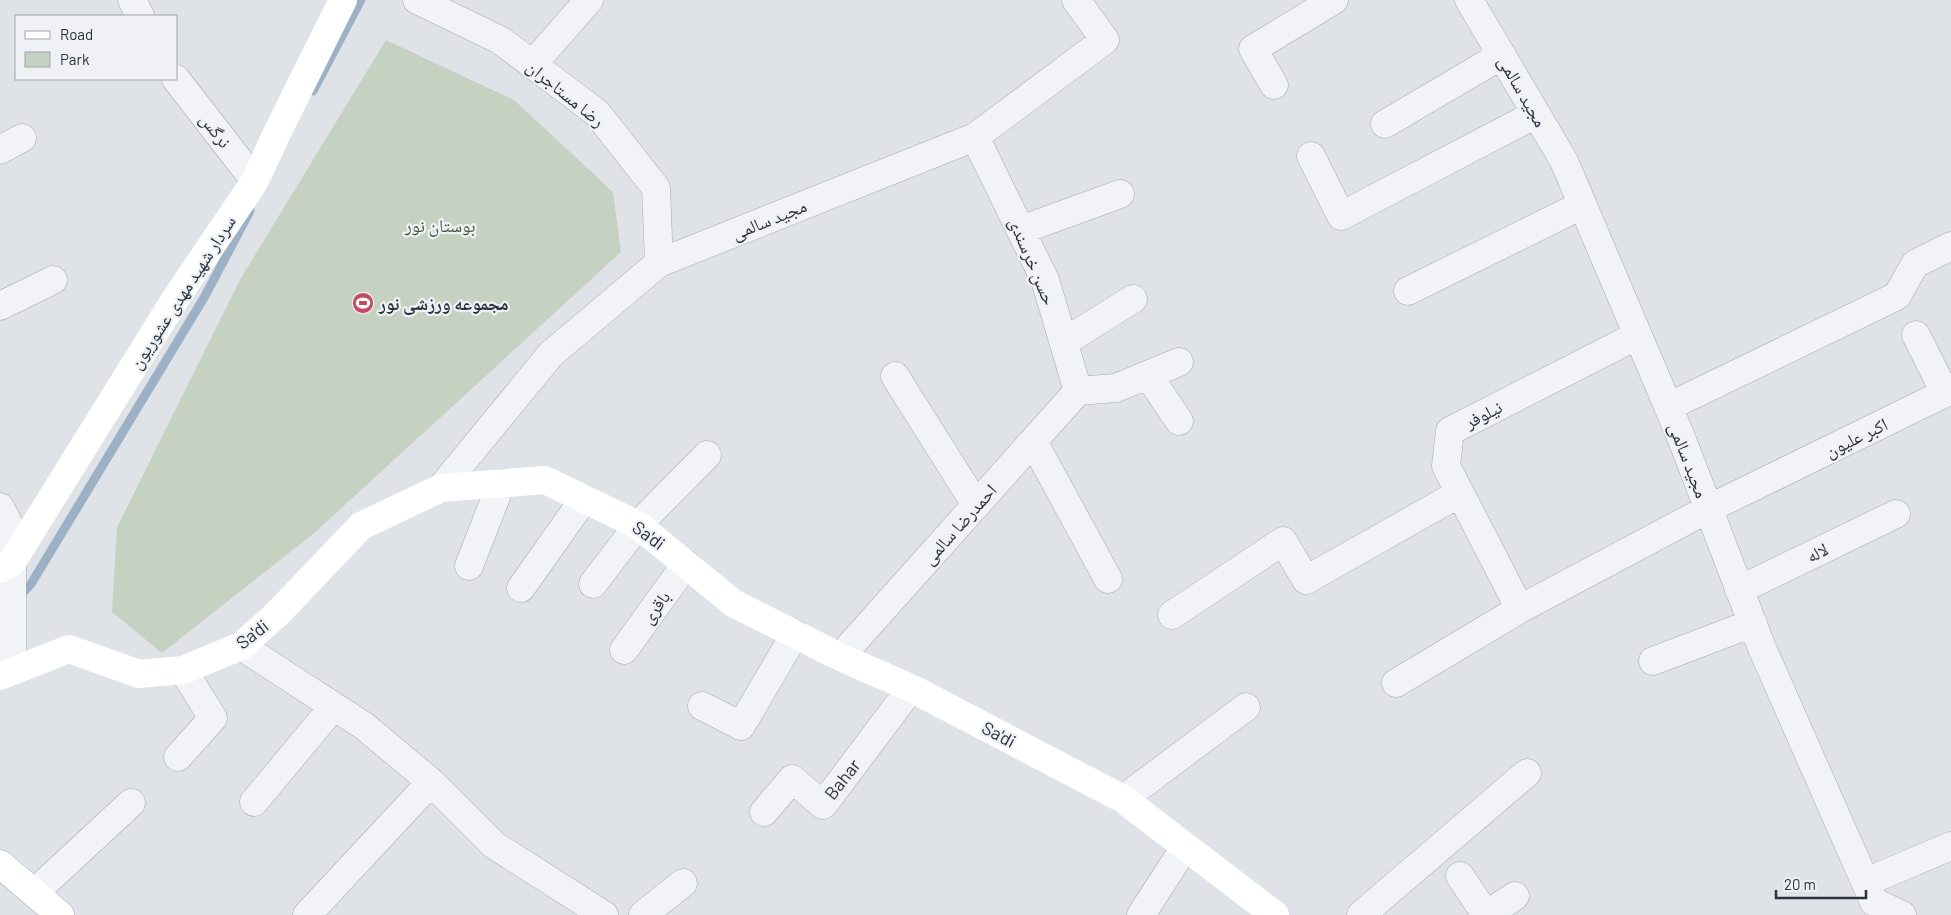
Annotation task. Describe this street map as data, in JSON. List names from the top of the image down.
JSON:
{
  "streets": {
    "street": [
      "مجید سالمی",
      "رضا مستاجران",
      "نرگس",
      "حسن خرسندی",
      "سردار شهید مهدی عشوریون",
      "نیلوفر",
      "اکبر علیون",
      "احمدرضا سالمی",
      "Sa'di",
      "لاله",
      "باقری",
      "Bahar"
    ]
  },
  "crossings": [
    ["مجید سالمی", "رضا مستاجران"],
    ["مجید سالمی", "حسن خرسندی"],
    ["مجید سالمی", "نیلوفر"],
    ["مجید سالمی", "اکبر علیون"],
    ["مجید سالمی", "Sa'di"],
    ["مجید سالمی", "لاله"],
    ["نرگس", "سردار شهید مهدی عشوریون"],
    ["حسن خرسندی", "احمدرضا سالمی"],
    ["احمدرضا سالمی", "Sa'di"],
    ["Sa'di", "باقری"],
    ["Sa'di", "Bahar"]
  ],
  "parks": ["بوستان نور"],
  "places": {
    "sports": ["مجموعه ورزشی نور"]
  },
  "legend": ["Road", "Park"],
  "scale_bar": "20 m"
}
